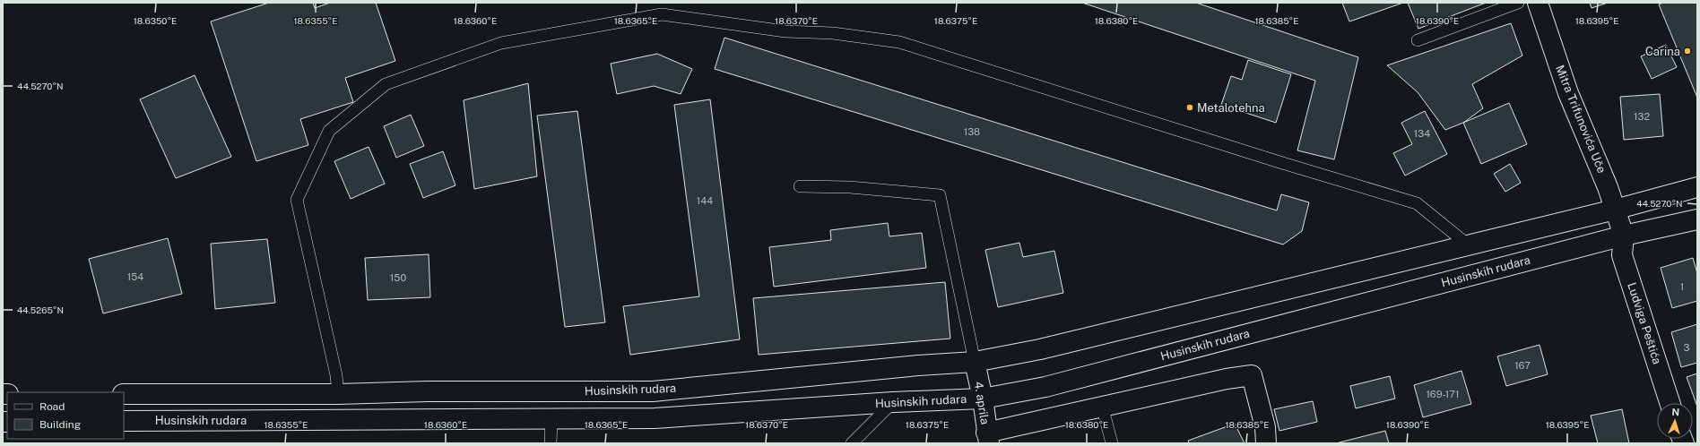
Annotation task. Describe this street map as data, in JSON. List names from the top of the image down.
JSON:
{
  "streets": {
    "main road": [
      "Mitra Trifunovića Uče",
      "Husinskih rudara",
      "Ludviga Peštića",
      "4. aprila"
    ]
  },
  "crossings": [
    ["Mitra Trifunovića Uče", "Husinskih rudara"],
    ["Mitra Trifunovića Uče", "Ludviga Peštića"],
    ["Husinskih rudara", "Ludviga Peštića"],
    ["Husinskih rudara", "4. aprila"]
  ],
  "places": ["Carina", "Metalotehna"],
  "house_numbers": [
    "132",
    "138",
    "134",
    "144",
    "154",
    "150",
    "1",
    "3",
    "167",
    "169-171"
  ],
  "legend": ["Road", "Building"],
  "north": "top",
  "coordinates": [
    "18.6350°E",
    "18.6355°E",
    "18.6360°E",
    "18.6365°E",
    "18.6370°E",
    "18.6375°E",
    "18.6380°E",
    "18.6385°E",
    "18.6390°E",
    "18.6395°E",
    "44.5270°N",
    "44.5265°N"
  ]
}
